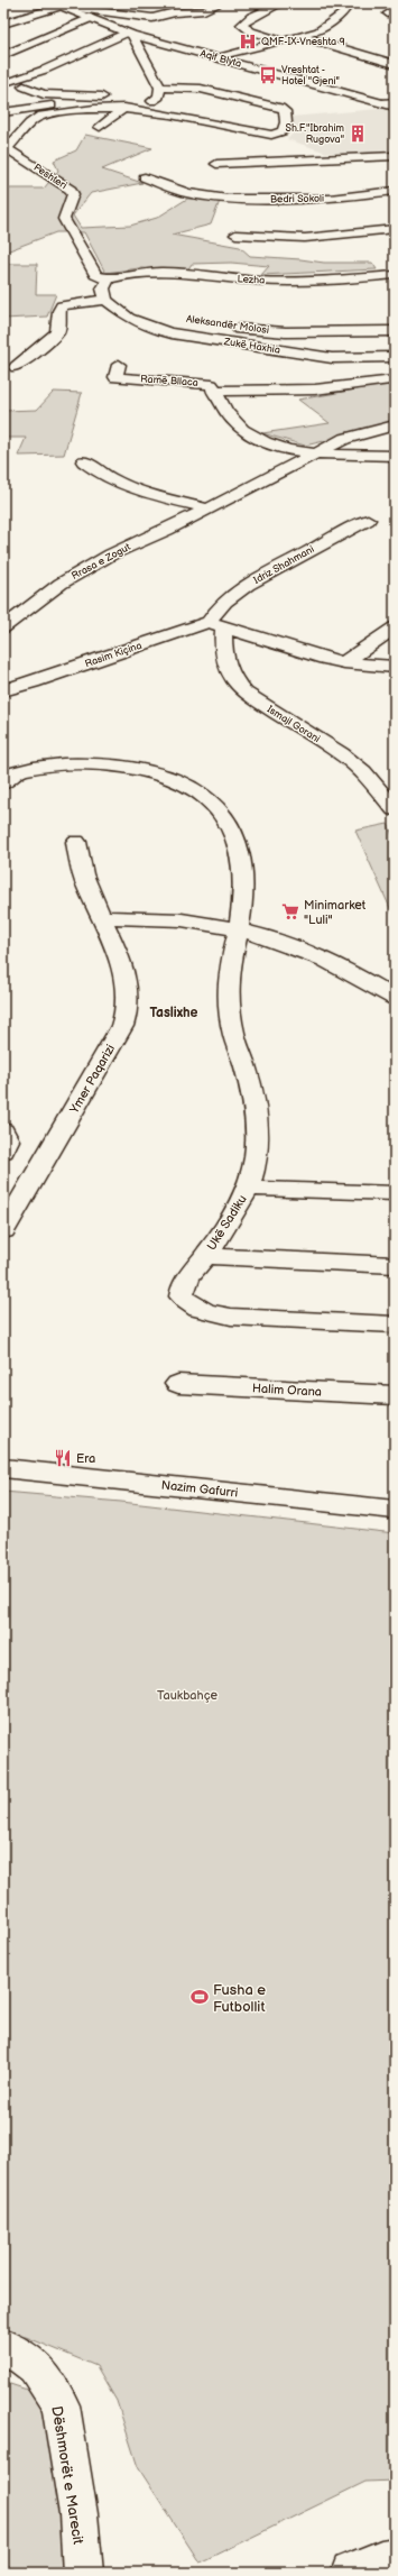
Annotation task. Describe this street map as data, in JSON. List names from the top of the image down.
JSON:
{
  "streets": {
    "street": [
      "Aqif Blyta",
      "Peshteri",
      "Bedri Sokoli",
      "Lezha",
      "Aleksandër Molosi",
      "Zukë Haxhia",
      "Ramë Bllaca",
      "Rrasa e Zogut",
      "Idriz Shahmani",
      "Rasim Kiçina",
      "Ismajl Gorani",
      "Ymer Paqarizi",
      "Ukë Sadiku",
      "Halim Orana",
      "Nazim Gafurri",
      "Dëshmorët e Marecit"
    ]
  },
  "crossings": [
    ["Peshteri", "Lezha"],
    ["Ramë Bllaca", "Rrasa e Zogut"],
    ["Idriz Shahmani", "Rasim Kiçina"],
    ["Idriz Shahmani", "Ismajl Gorani"],
    ["Rasim Kiçina", "Ismajl Gorani"]
  ],
  "districts": ["Taslixhe"],
  "parks": ["Taukbahçe"],
  "places": {
    "hospital": ["QMF-IX-Vneshta 9"],
    "bus stop": ["Vreshtat - Hotel \"Gjeni\""],
    "building": ["Sh.F.\"Ibrahim Rugova\""],
    "supermarket": ["Minimarket \"Luli\""],
    "restaurant": ["Era"],
    "sports": ["Fusha e Futbollit"]
  }
}
